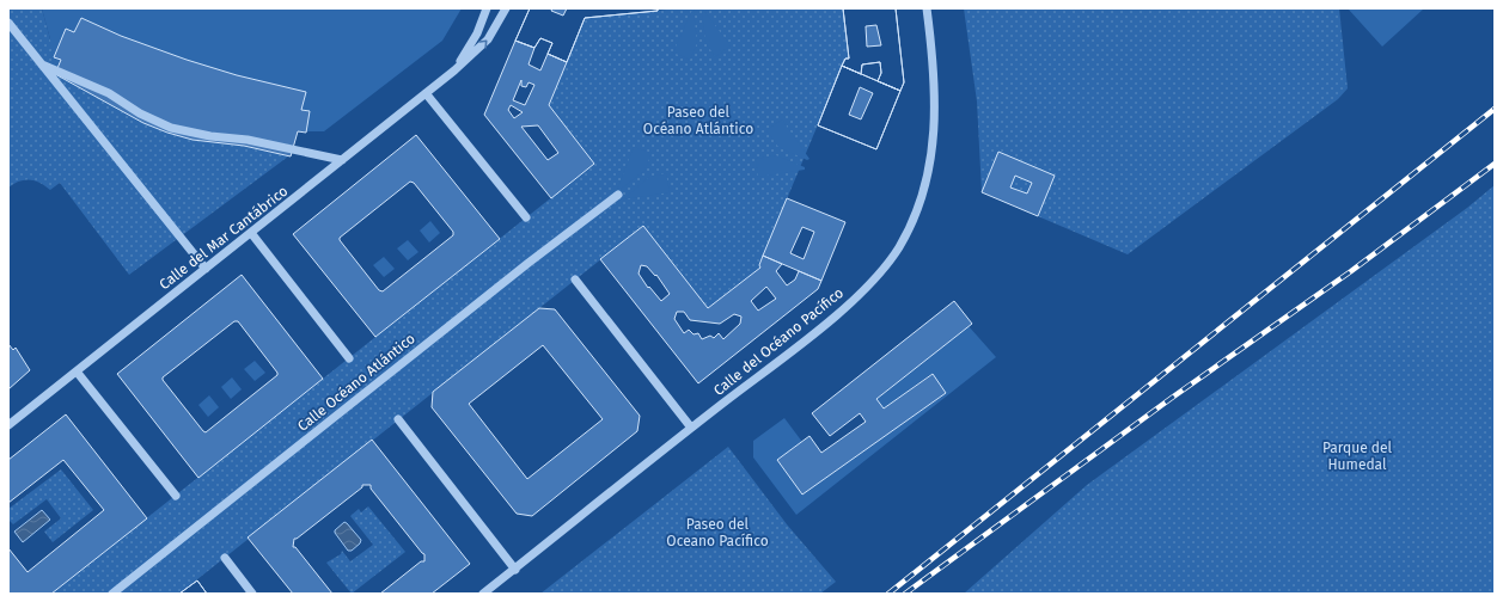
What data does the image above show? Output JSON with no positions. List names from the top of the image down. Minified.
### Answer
{"streets":{"street":["Calle del Mar Cantábrico","Calle del Océano Pacífico","Calle Océano Atlántico"]},"parks":["Paseo del Océano Atlántico","Parque del Humedal","Paseo del Oceano Pacífico"]}
